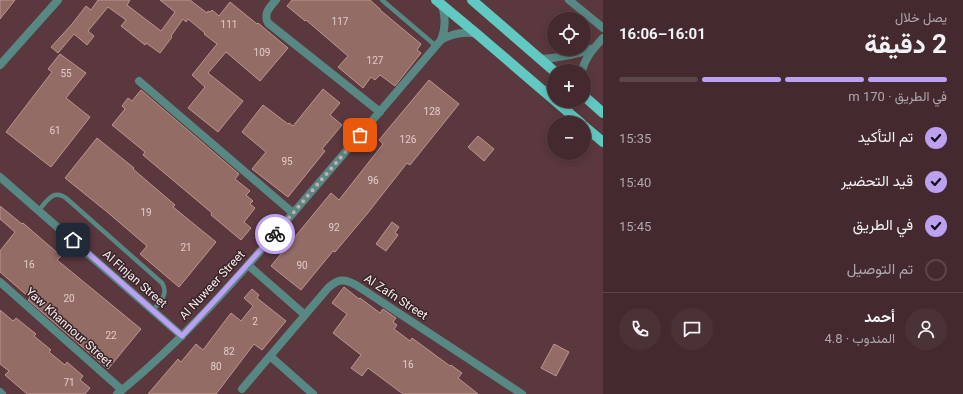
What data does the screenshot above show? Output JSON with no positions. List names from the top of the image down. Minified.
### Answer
{"streets":{"street":["Al Finjan Street","Al Nuweer Street","Al Zafn Street","Yaw Khannour Street"]},"crossings":[["Al Finjan Street","Al Nuweer Street"],["Al Nuweer Street","Yaw Khannour Street"]],"house_numbers":["117","111","109","127","55","128","61","126","95","96","19","92","21","16","90","20","2","22","82","16","80","71"],"page":{"heading":["2 دقيقة","يصل خلال","16:01–16:06"],"panel":["أحمد","المندوب · 4.8"],"map_buttons":["+","−"],"bar":"في الطريق · 170 m","list":[["تم التأكيد","15:35"],["قيد التحضير","15:40"],["في الطريق","15:45"],"تم التوصيل"]}}
